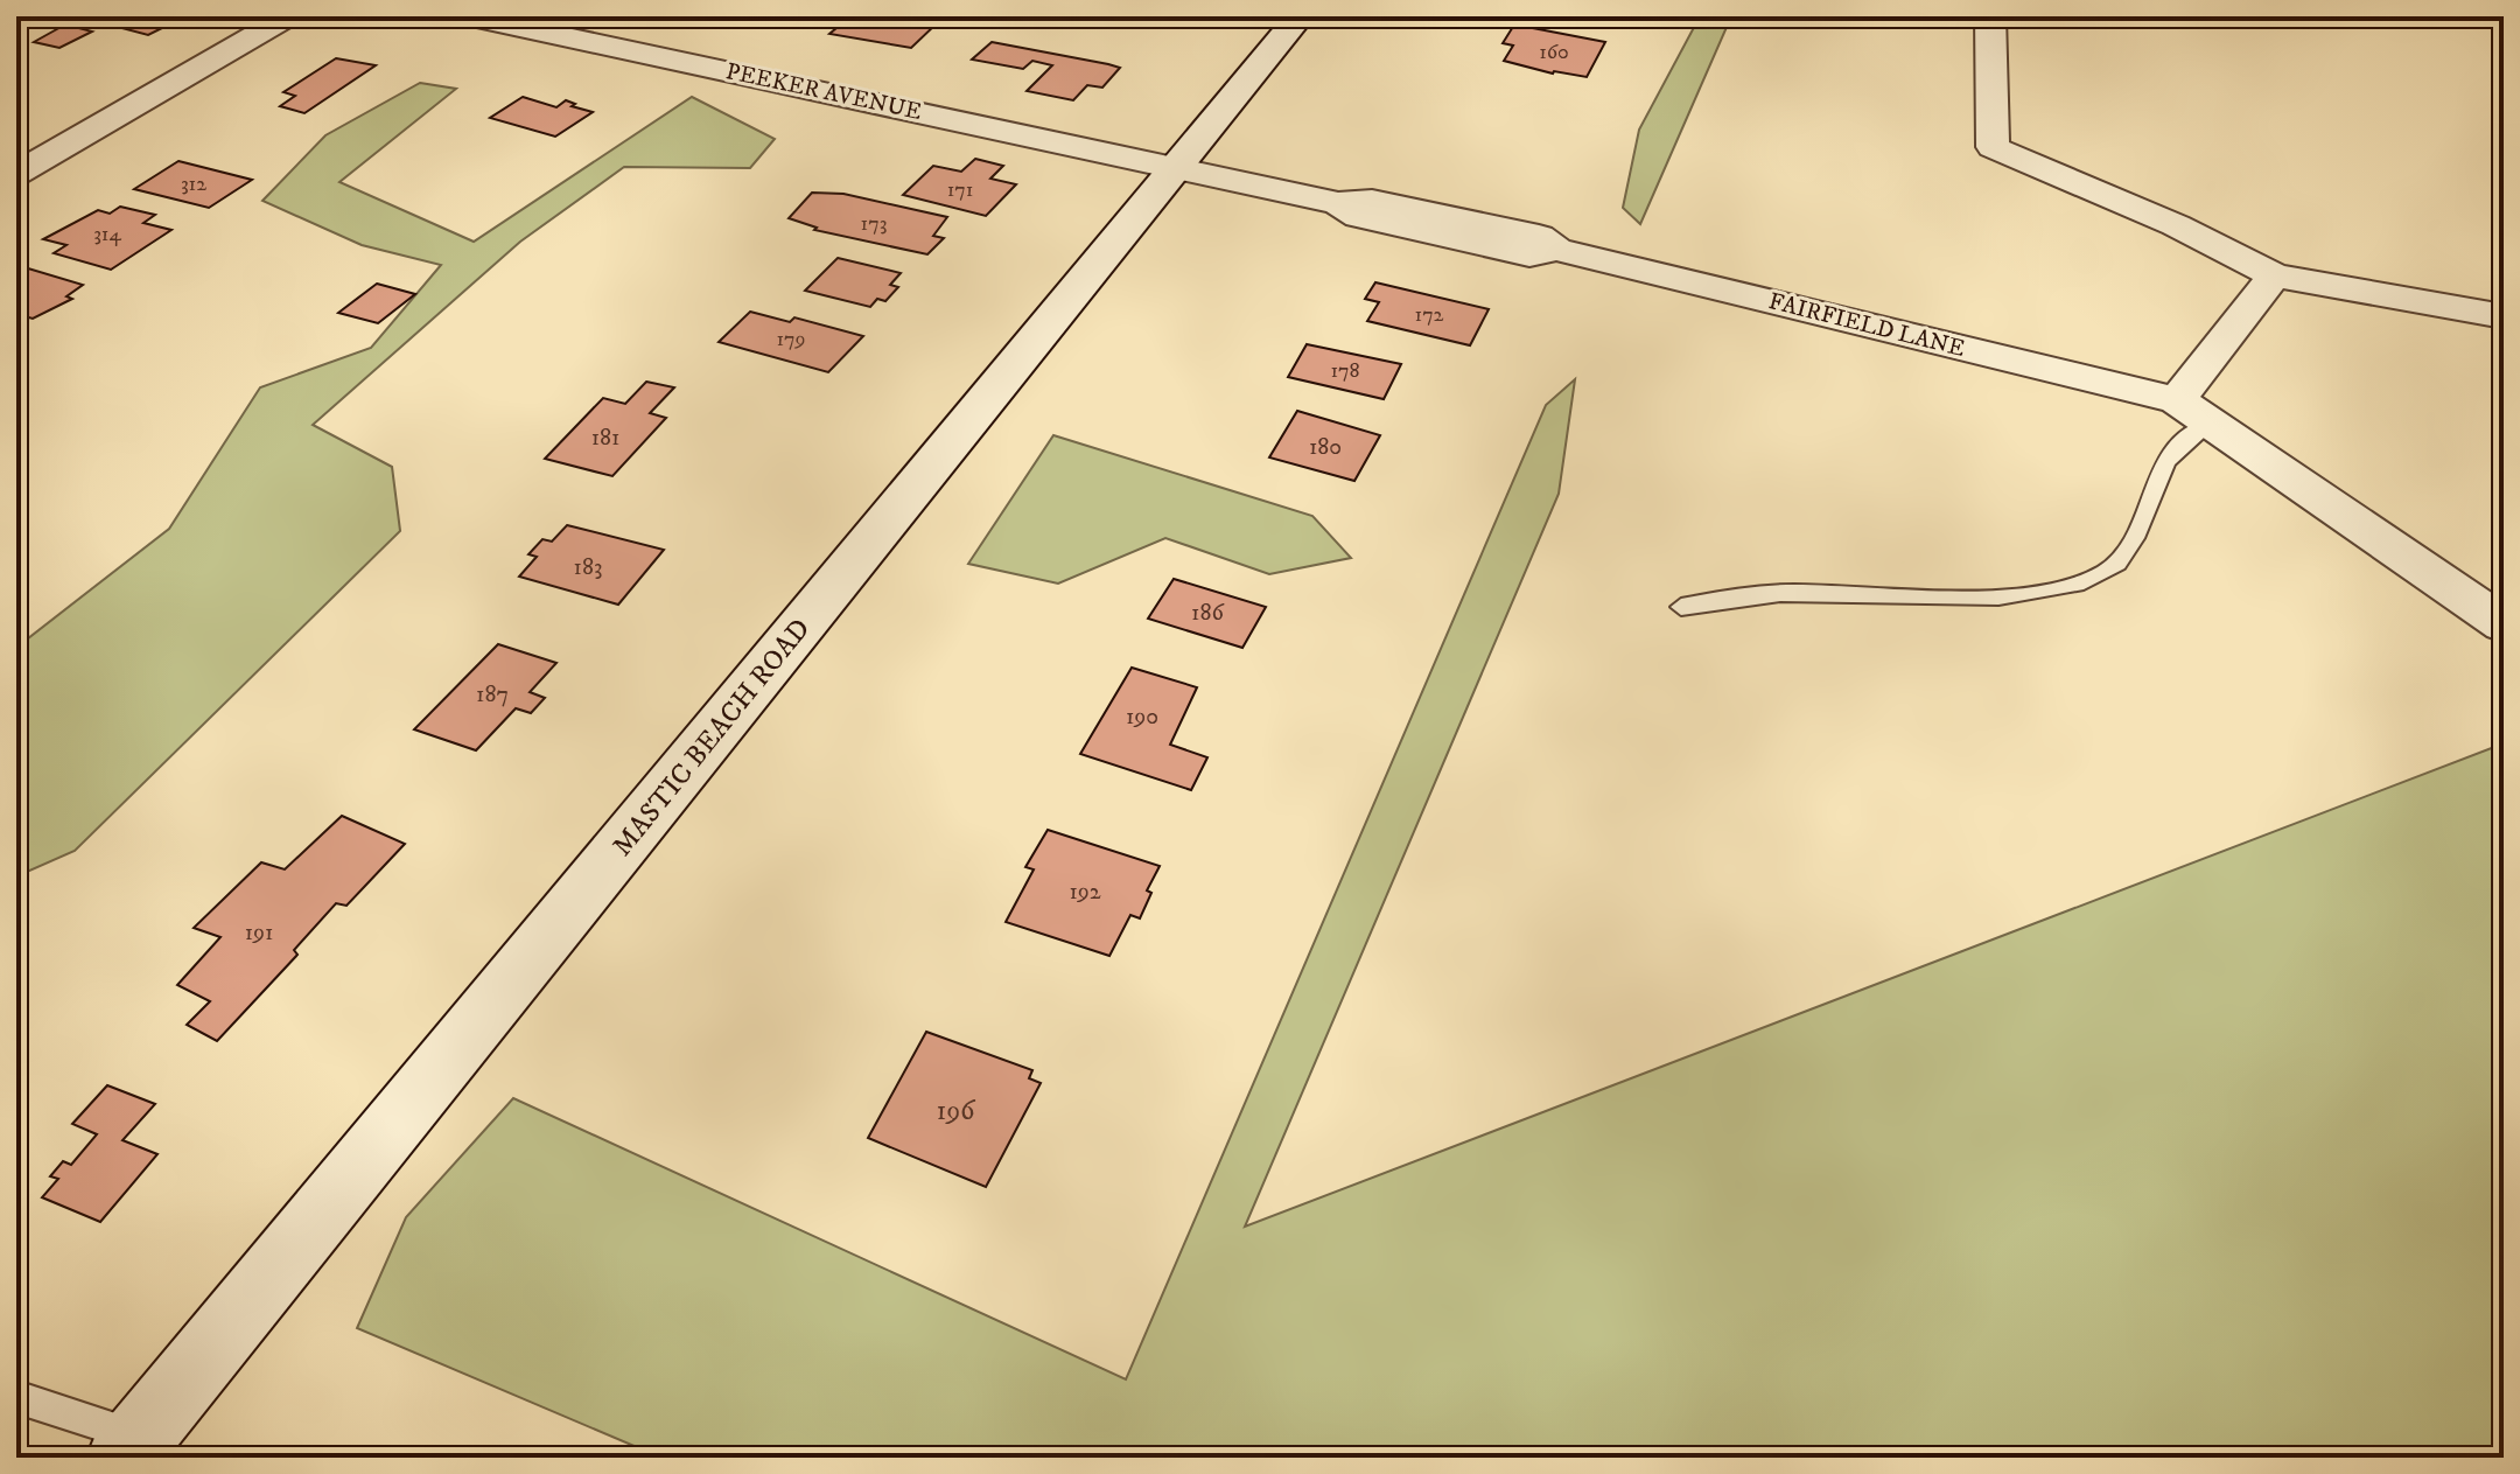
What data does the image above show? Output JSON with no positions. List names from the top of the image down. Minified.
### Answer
{"streets":{"street":["PEEKER AVENUE","FAIRFIELD LANE","MASTIC BEACH ROAD"]},"crossings":[["PEEKER AVENUE","FAIRFIELD LANE"],["PEEKER AVENUE","MASTIC BEACH ROAD"],["FAIRFIELD LANE","MASTIC BEACH ROAD"]],"house_numbers":["160","312","171","173","314","172","179","178","181","180","183","186","187","190","192","191","196"]}
